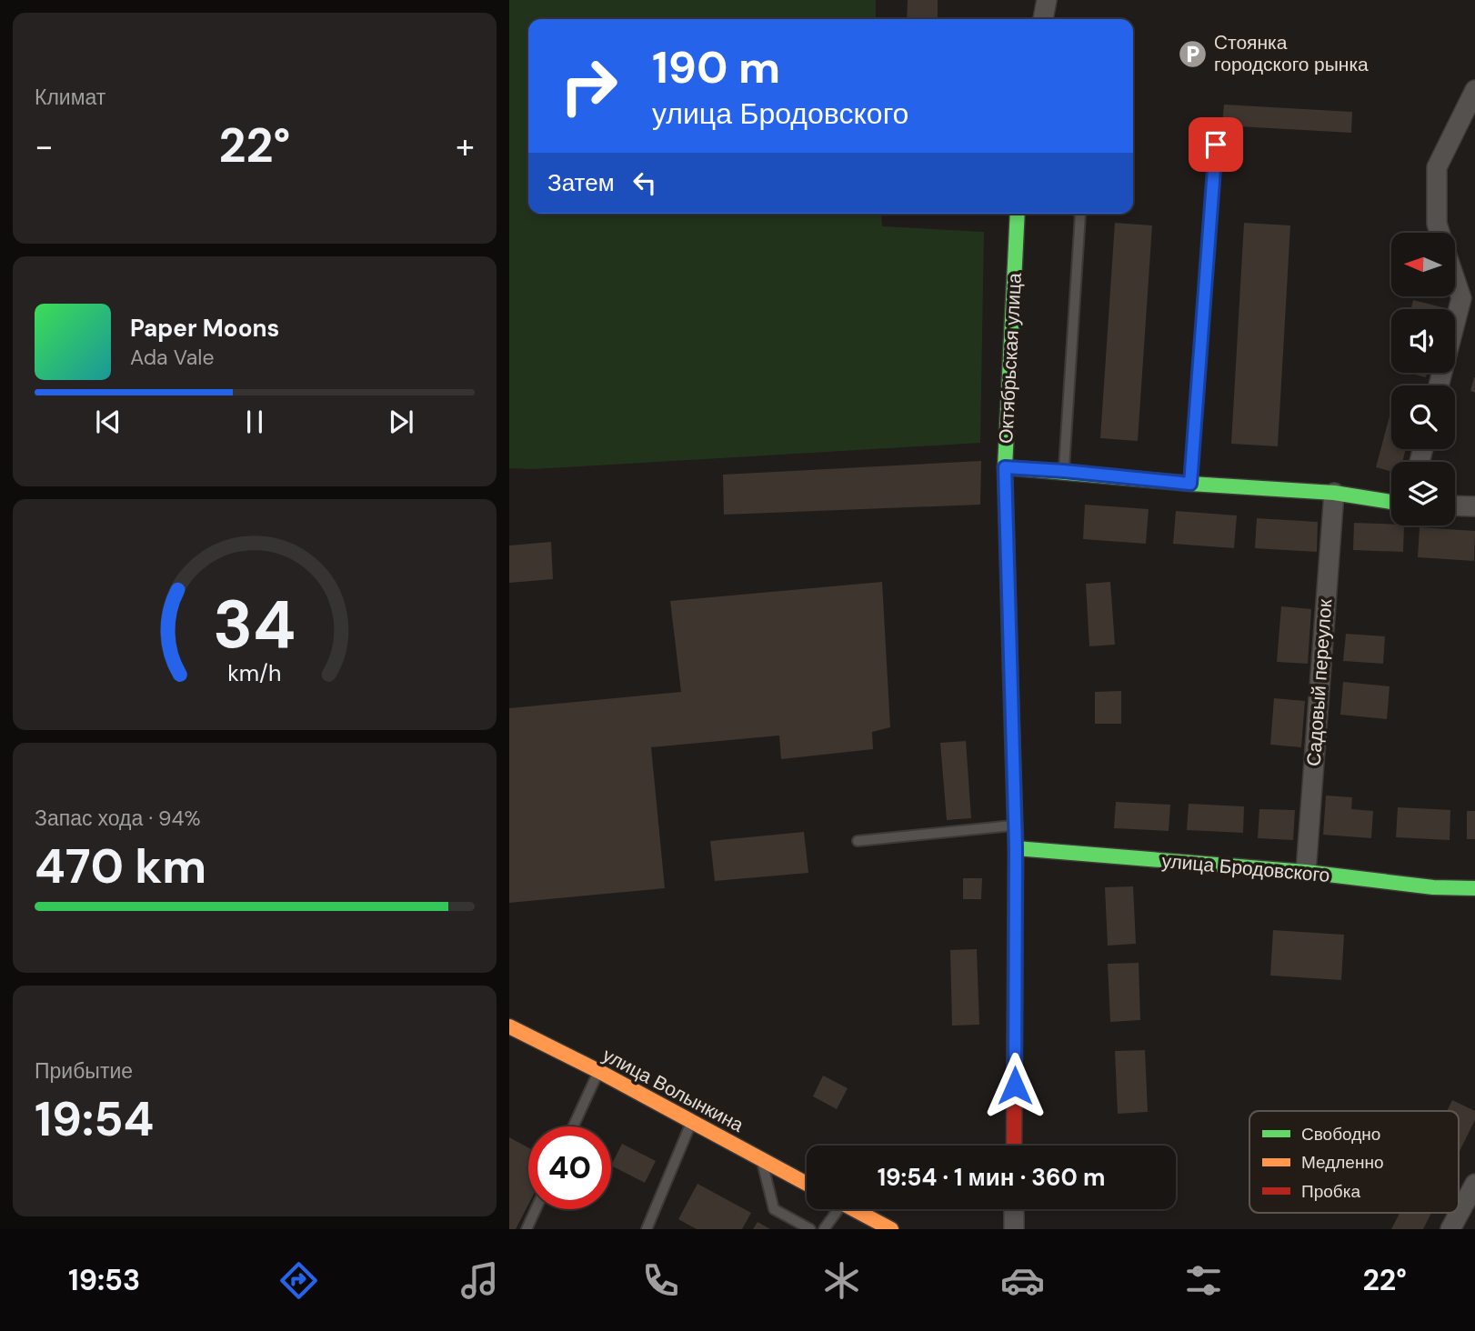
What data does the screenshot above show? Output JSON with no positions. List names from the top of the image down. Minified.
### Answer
{"streets":{"street":["Октябрьская улица","Садовый переулок","улица Бродовского","улица Волынкина"]},"crossings":[["Октябрьская улица","улица Бродовского"],["Садовый переулок","улица Бродовского"]],"places":{"parking":["Cтоянка городского рынка"]},"legend":["Свободно","Медленно","Пробка"],"north":"left","page":{"tile":["Климат",["Запас хода · 94%","470 km"],["Прибытие","19:54"]],"turn":["190 m","улица Бродовского"],"heat":["−","22°","+"],"then":"Затем","song":["Paper Moons","Ada Vale"],"limit":"40","trip":"19:54 · 1 мин · 360 m","tabs":["19:53","22°"],"gauge":["34","km/h"]}}
